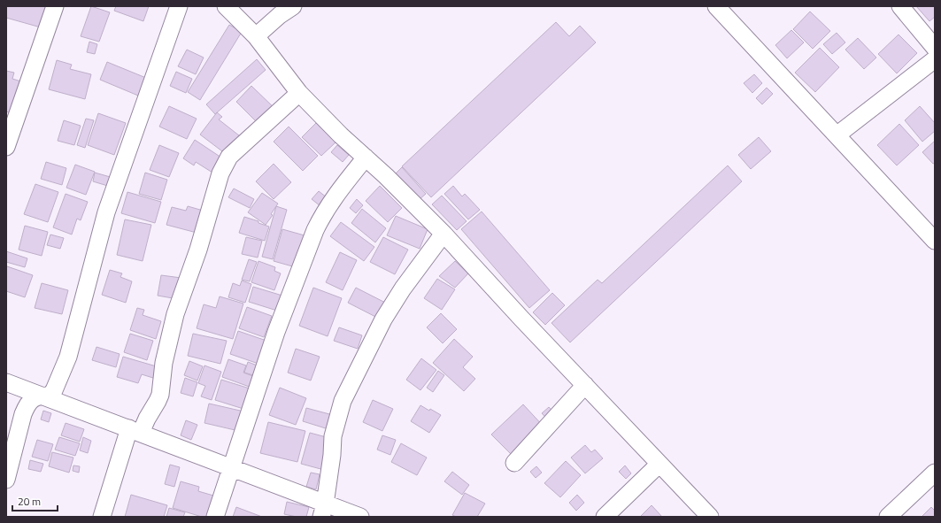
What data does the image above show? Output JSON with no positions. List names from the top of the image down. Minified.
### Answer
{"scale_bar":"20 m"}
